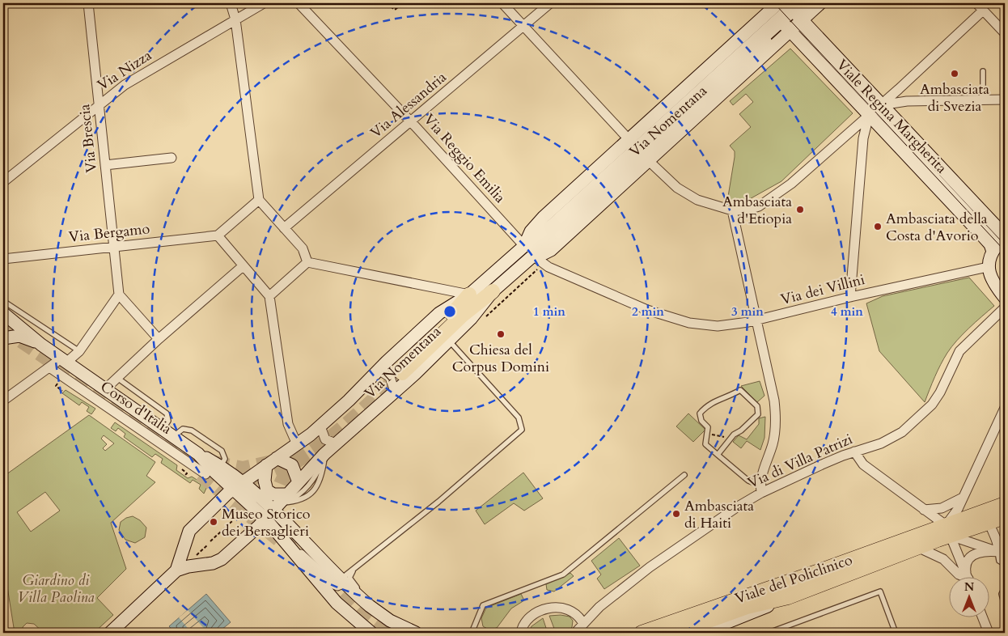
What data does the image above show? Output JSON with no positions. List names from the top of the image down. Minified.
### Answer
{"streets":{"main road":["Viale Regina Margherita","Via Nomentana","Corso d'Italia","Viale del Policlinico"],"street":["Via Nizza","Via Alessandria","Via Brescia","Via Reggio Emilia","Via Bergamo","Via dei Villini","Via di Villa Patrizi"]},"crossings":[["Via Nizza","Via Brescia"],["Via Alessandria","Via Reggio Emilia"],["Viale Regina Margherita","Via Nomentana"],["Via Nomentana","Via Reggio Emilia"],["Via Nomentana","Via dei Villini"],["Via Nomentana","Corso d'Italia"],["Via Brescia","Via Bergamo"]],"parks":["Giardino di Villa Paolina"],"places":["Ambasciata di Svezia","Ambasciata d'Etiopia","Ambasciata della Costa d'Avorio","Chiesa del Corpus Domini","Ambasciata di Haiti","Museo Storico dei Bersaglieri"],"north":"top","rings":["1 min","2 min","3 min","4 min"]}
